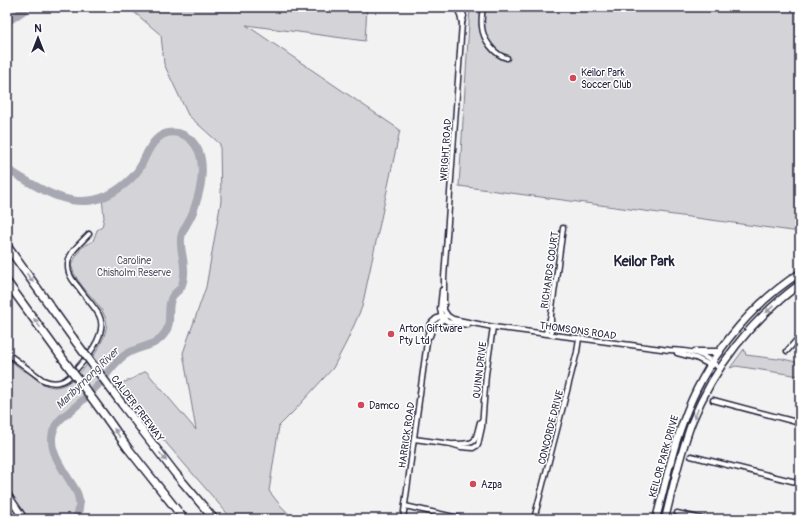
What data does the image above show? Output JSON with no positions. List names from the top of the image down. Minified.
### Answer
{"streets":{"highway":["CALDER FREEWAY"],"main road":["KEILOR PARK DRIVE"],"street":["WRIGHT ROAD","RICHARDS COURT","THOMSONS ROAD","QUINN DRIVE","CONCORDE DRIVE","HARRICK ROAD"]},"crossings":[["WRIGHT ROAD","THOMSONS ROAD"],["WRIGHT ROAD","HARRICK ROAD"],["RICHARDS COURT","THOMSONS ROAD"],["THOMSONS ROAD","QUINN DRIVE"],["THOMSONS ROAD","CONCORDE DRIVE"],["THOMSONS ROAD","HARRICK ROAD"],["THOMSONS ROAD","KEILOR PARK DRIVE"],["QUINN DRIVE","HARRICK ROAD"]],"districts":["Keilor Park"],"water":["Maribyrnong River"],"parks":["Caroline Chisholm Reserve"],"places":["Keilor Park Soccer Club","Arton Giftware Pty Ltd","Damco","Azpa"],"north":"top"}
